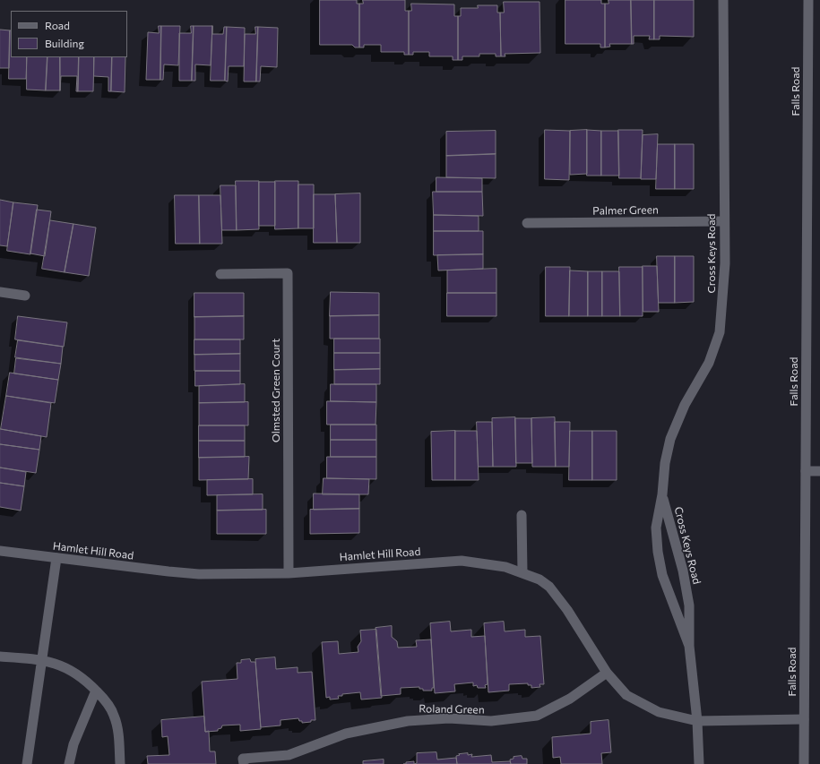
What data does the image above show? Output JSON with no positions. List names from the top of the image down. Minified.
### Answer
{"streets":{"street":["Falls Road","Palmer Green","Cross Keys Road","Olmsted Green Court","Hamlet Hill Road","Roland Green"]},"crossings":[["Falls Road","Hamlet Hill Road"],["Palmer Green","Cross Keys Road"],["Cross Keys Road","Hamlet Hill Road"],["Olmsted Green Court","Hamlet Hill Road"],["Hamlet Hill Road","Roland Green"]],"legend":["Road","Building"]}
